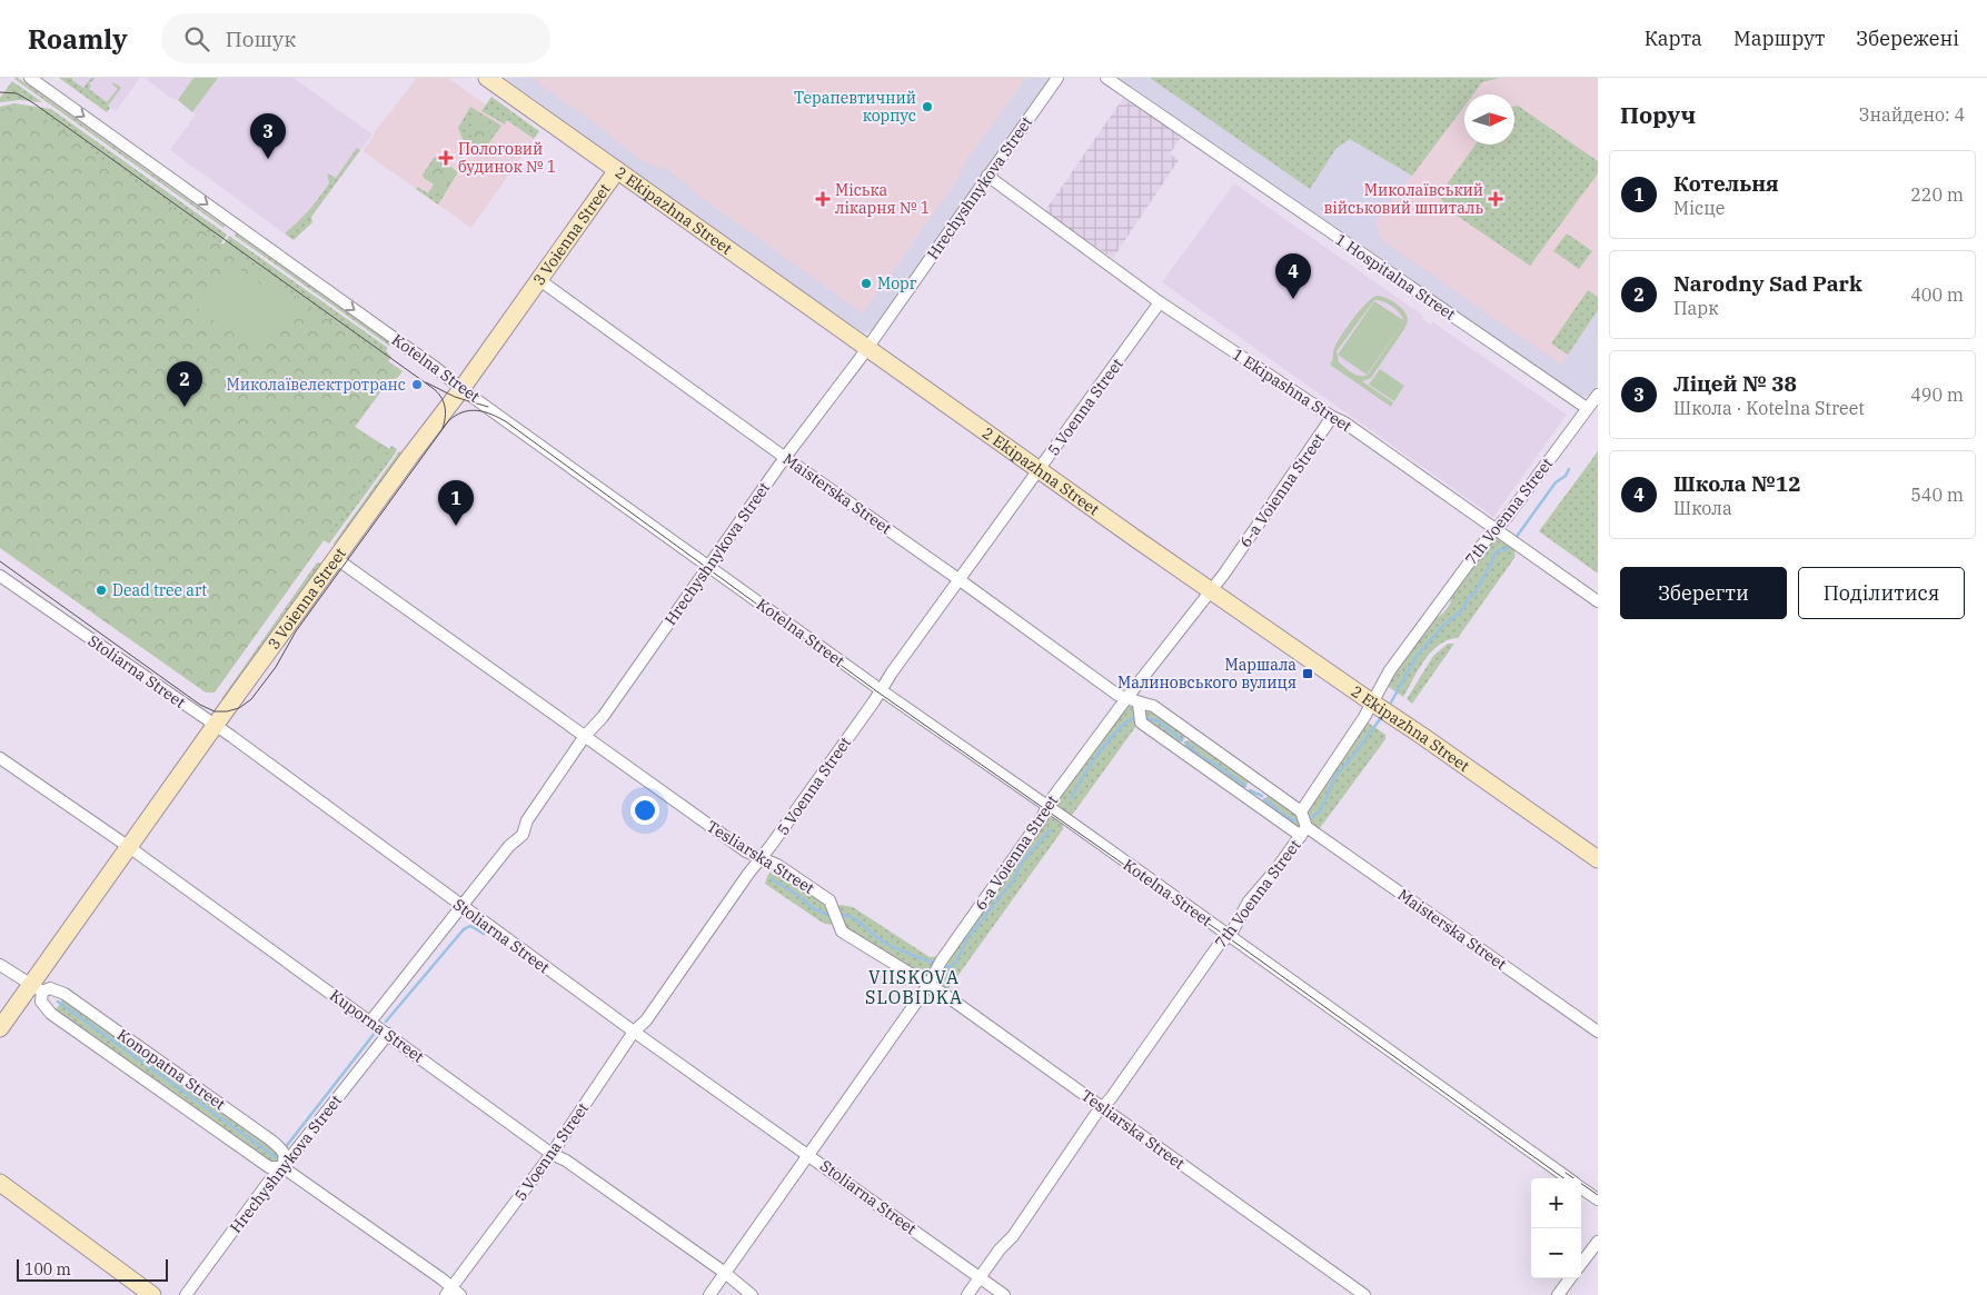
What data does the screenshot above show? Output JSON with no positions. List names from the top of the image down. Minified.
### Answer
{"streets":{"main road":["2 Ekipazhna Street","3 Voienna Street"],"street":["Hrechyshnykova Street","1 Hospitalna Street","Kotelna Street","1 Ekipashna Street","5 Voenna Street","6-a Voienna Street","Maisterska Street","7th Voenna Street","Stoliarna Street","Tesliarska Street","Kuporna Street","Konopatna Street"]},"crossings":[["Hrechyshnykova Street","2 Ekipazhna Street"],["Hrechyshnykova Street","Kotelna Street"],["Hrechyshnykova Street","1 Ekipashna Street"],["Hrechyshnykova Street","Maisterska Street"],["Hrechyshnykova Street","Stoliarna Street"],["Hrechyshnykova Street","Tesliarska Street"],["Hrechyshnykova Street","Kuporna Street"],["Hrechyshnykova Street","Konopatna Street"],["2 Ekipazhna Street","3 Voienna Street"],["2 Ekipazhna Street","5 Voenna Street"],["2 Ekipazhna Street","6-a Voienna Street"],["2 Ekipazhna Street","7th Voenna Street"],["3 Voienna Street","Kotelna Street"],["3 Voienna Street","Maisterska Street"],["3 Voienna Street","Stoliarna Street"],["3 Voienna Street","Tesliarska Street"],["3 Voienna Street","Kuporna Street"],["3 Voienna Street","Konopatna Street"],["1 Hospitalna Street","7th Voenna Street"],["Kotelna Street","5 Voenna Street"],["Kotelna Street","6-a Voienna Street"],["Kotelna Street","7th Voenna Street"],["1 Ekipashna Street","5 Voenna Street"],["1 Ekipashna Street","6-a Voienna Street"],["1 Ekipashna Street","7th Voenna Street"],["5 Voenna Street","Maisterska Street"],["5 Voenna Street","Stoliarna Street"],["5 Voenna Street","Tesliarska Street"],["5 Voenna Street","Kuporna Street"],["5 Voenna Street","Konopatna Street"],["6-a Voienna Street","Maisterska Street"],["6-a Voienna Street","Stoliarna Street"],["6-a Voienna Street","Tesliarska Street"],["6-a Voienna Street","Kuporna Street"],["Maisterska Street","7th Voenna Street"],["7th Voenna Street","Stoliarna Street"],["7th Voenna Street","Tesliarska Street"]],"districts":["VIISKOVA SLOBIDKA"],"places":{"other":["Терапевтичний корпус","Морг","Миколаївелектротранс","Dead tree art"],"health":["Пологовий будинок № 1","Міська лікарня № 1","Миколаївський військовий шпиталь"],"transit":["Маршала Малиновського вулиця"]},"scale_bar":"100 m","north":"right","page":{"header":"Roamly","search":"Пошук","nav":["Карта","Маршрут","Збережені"],"heading":["Поруч","Знайдено: 4"],"pins":["3","4","2","1"],"list":[{"mark":"1","name":"Котельня","note":"Місце","value":"220 m"},{"mark":"2","name":"Narodny Sad Park","note":"Парк","value":"400 m"},{"mark":"3","name":"Ліцей № 38","note":"Школа · Kotelna Street","value":"490 m"},{"mark":"4","name":"Школа №12","note":"Школа","value":"540 m"}],"buttons":["Зберегти","Поділитися"],"map_buttons":["+","−"],"scale":"100 m"}}
